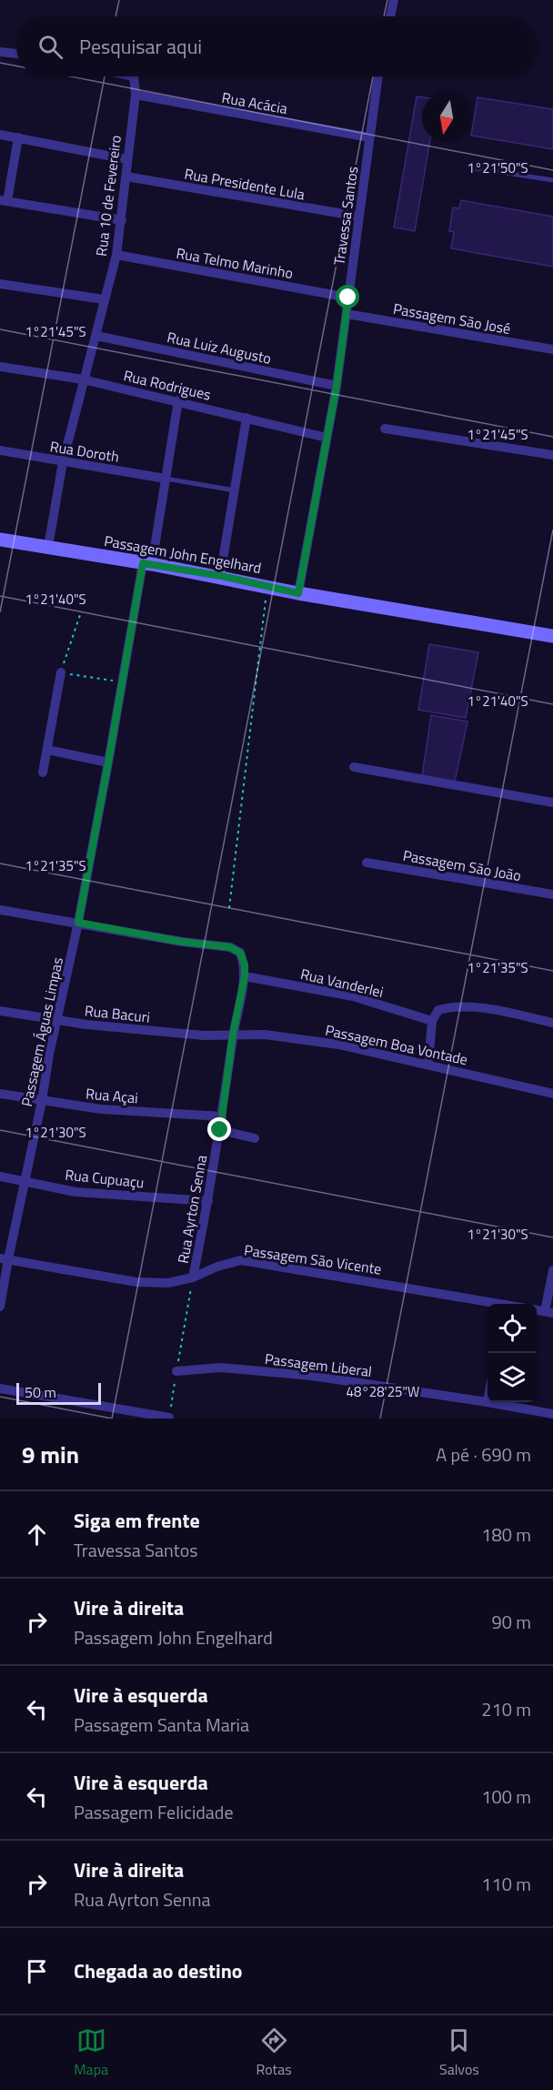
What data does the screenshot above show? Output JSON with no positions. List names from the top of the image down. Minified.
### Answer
{"streets":{"main road":["Passagem John Engelhard"],"street":["Rua Acácia","Rua Presidente Lula","Rua 10 de Fevereiro","Travessa Santos","Rua Telmo Marinho","Passagem São José","Rua Luiz Augusto","Rua Rodrigues","Rua Doroth","Passagem São João","Rua Vanderlei","Rua Bacuri","Passagem Águas Limpas","Passagem Boa Vontade","Rua Açai","Rua Cupuaçu","Rua Ayrton Senna","Passagem São Vicente","Passagem Liberal"]},"crossings":[["Rua Acácia","Rua 10 de Fevereiro"],["Rua Acácia","Travessa Santos"],["Rua Presidente Lula","Rua 10 de Fevereiro"],["Rua Presidente Lula","Travessa Santos"],["Rua 10 de Fevereiro","Rua Telmo Marinho"],["Rua 10 de Fevereiro","Rua Luiz Augusto"],["Rua 10 de Fevereiro","Rua Rodrigues"],["Rua 10 de Fevereiro","Rua Doroth"],["Rua 10 de Fevereiro","Passagem John Engelhard"],["Travessa Santos","Rua Telmo Marinho"],["Travessa Santos","Passagem São José"],["Travessa Santos","Rua Luiz Augusto"],["Travessa Santos","Rua Rodrigues"],["Travessa Santos","Passagem John Engelhard"],["Rua Rodrigues","Passagem Águas Limpas"],["Rua Doroth","Passagem Águas Limpas"],["Passagem John Engelhard","Passagem Águas Limpas"],["Rua Vanderlei","Rua Ayrton Senna"],["Rua Bacuri","Passagem Águas Limpas"],["Rua Bacuri","Passagem Boa Vontade"],["Rua Bacuri","Rua Ayrton Senna"],["Passagem Águas Limpas","Rua Açai"],["Passagem Águas Limpas","Rua Cupuaçu"],["Passagem Águas Limpas","Rua Ayrton Senna"],["Passagem Águas Limpas","Passagem São Vicente"],["Passagem Boa Vontade","Rua Ayrton Senna"],["Rua Açai","Rua Ayrton Senna"],["Rua Cupuaçu","Rua Ayrton Senna"],["Rua Ayrton Senna","Passagem São Vicente"]],"scale_bar":"50 m","north":"bottom","page":{"search":"Pesquisar aqui","scale":"50 m","heading":["9 min","A pé · 690 m"],"list":[["Siga em frente","Travessa Santos","180 m"],["Vire à direita","Passagem John Engelhard","90 m"],["Vire à esquerda","Passagem Santa Maria","210 m"],["Vire à esquerda","Passagem Felicidade","100 m"],["Vire à direita","Rua Ayrton Senna","110 m"],"Chegada ao destino"],"nav":["Mapa","Rotas","Salvos"]},"coordinates":["1°21'50\"S","1°21'45\"S","1°21'40\"S","1°21'35\"S","1°21'30\"S","48°28'25\"W"]}
